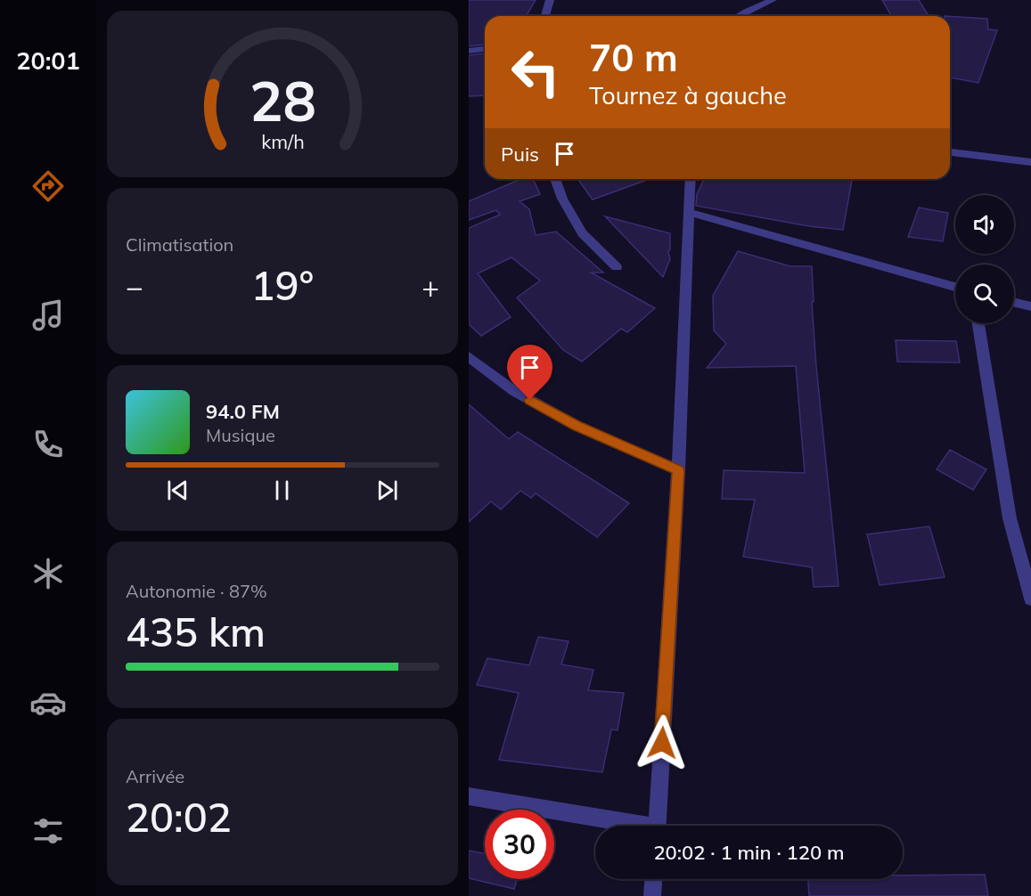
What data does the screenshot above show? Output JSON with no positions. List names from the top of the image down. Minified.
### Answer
{"page":{"tabs":"20:01","turn":["70 m","Tournez à gauche"],"then":"Puis","tile":["Climatisation",["Autonomie · 87%","435 km"],["Arrivée","20:02"]],"heat":["−","19°","+"],"song":["94.0 FM","Musique"],"limit":"30","trip":"20:02 · 1 min · 120 m","gauge":["28","km/h"]}}
